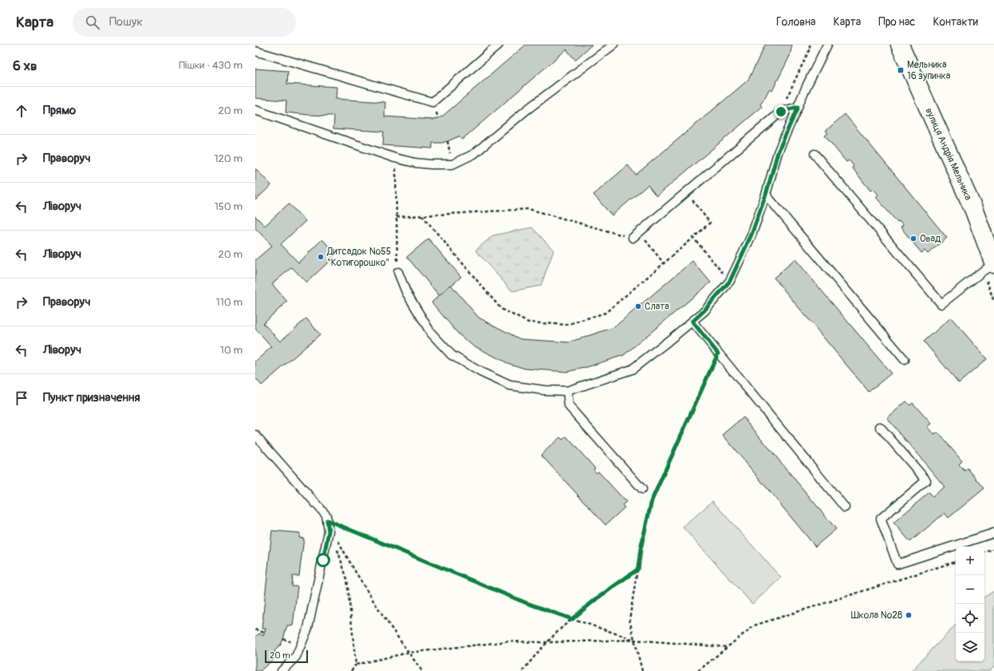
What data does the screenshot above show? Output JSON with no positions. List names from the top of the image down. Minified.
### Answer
{"streets":{"street":["вулиця Андрія Мельника"]},"places":{"transit":["Мельника 16 зупинка"],"other":["Овад","Дитсадок №55 \"Котигорошко\"","Слата","Школа №28"]},"scale_bar":"20 m","page":{"header":"Карта","search":"Пошук","nav":["Головна","Карта","Про нас","Контакти"],"heading":["6 хв","Пішки · 430 m"],"list":[["Прямо","20 m"],["Праворуч","120 m"],["Ліворуч","150 m"],["Ліворуч","20 m"],["Праворуч","110 m"],["Ліворуч","10 m"],"Пункт призначення"],"map_buttons":["+","−"],"scale":"20 m"}}
